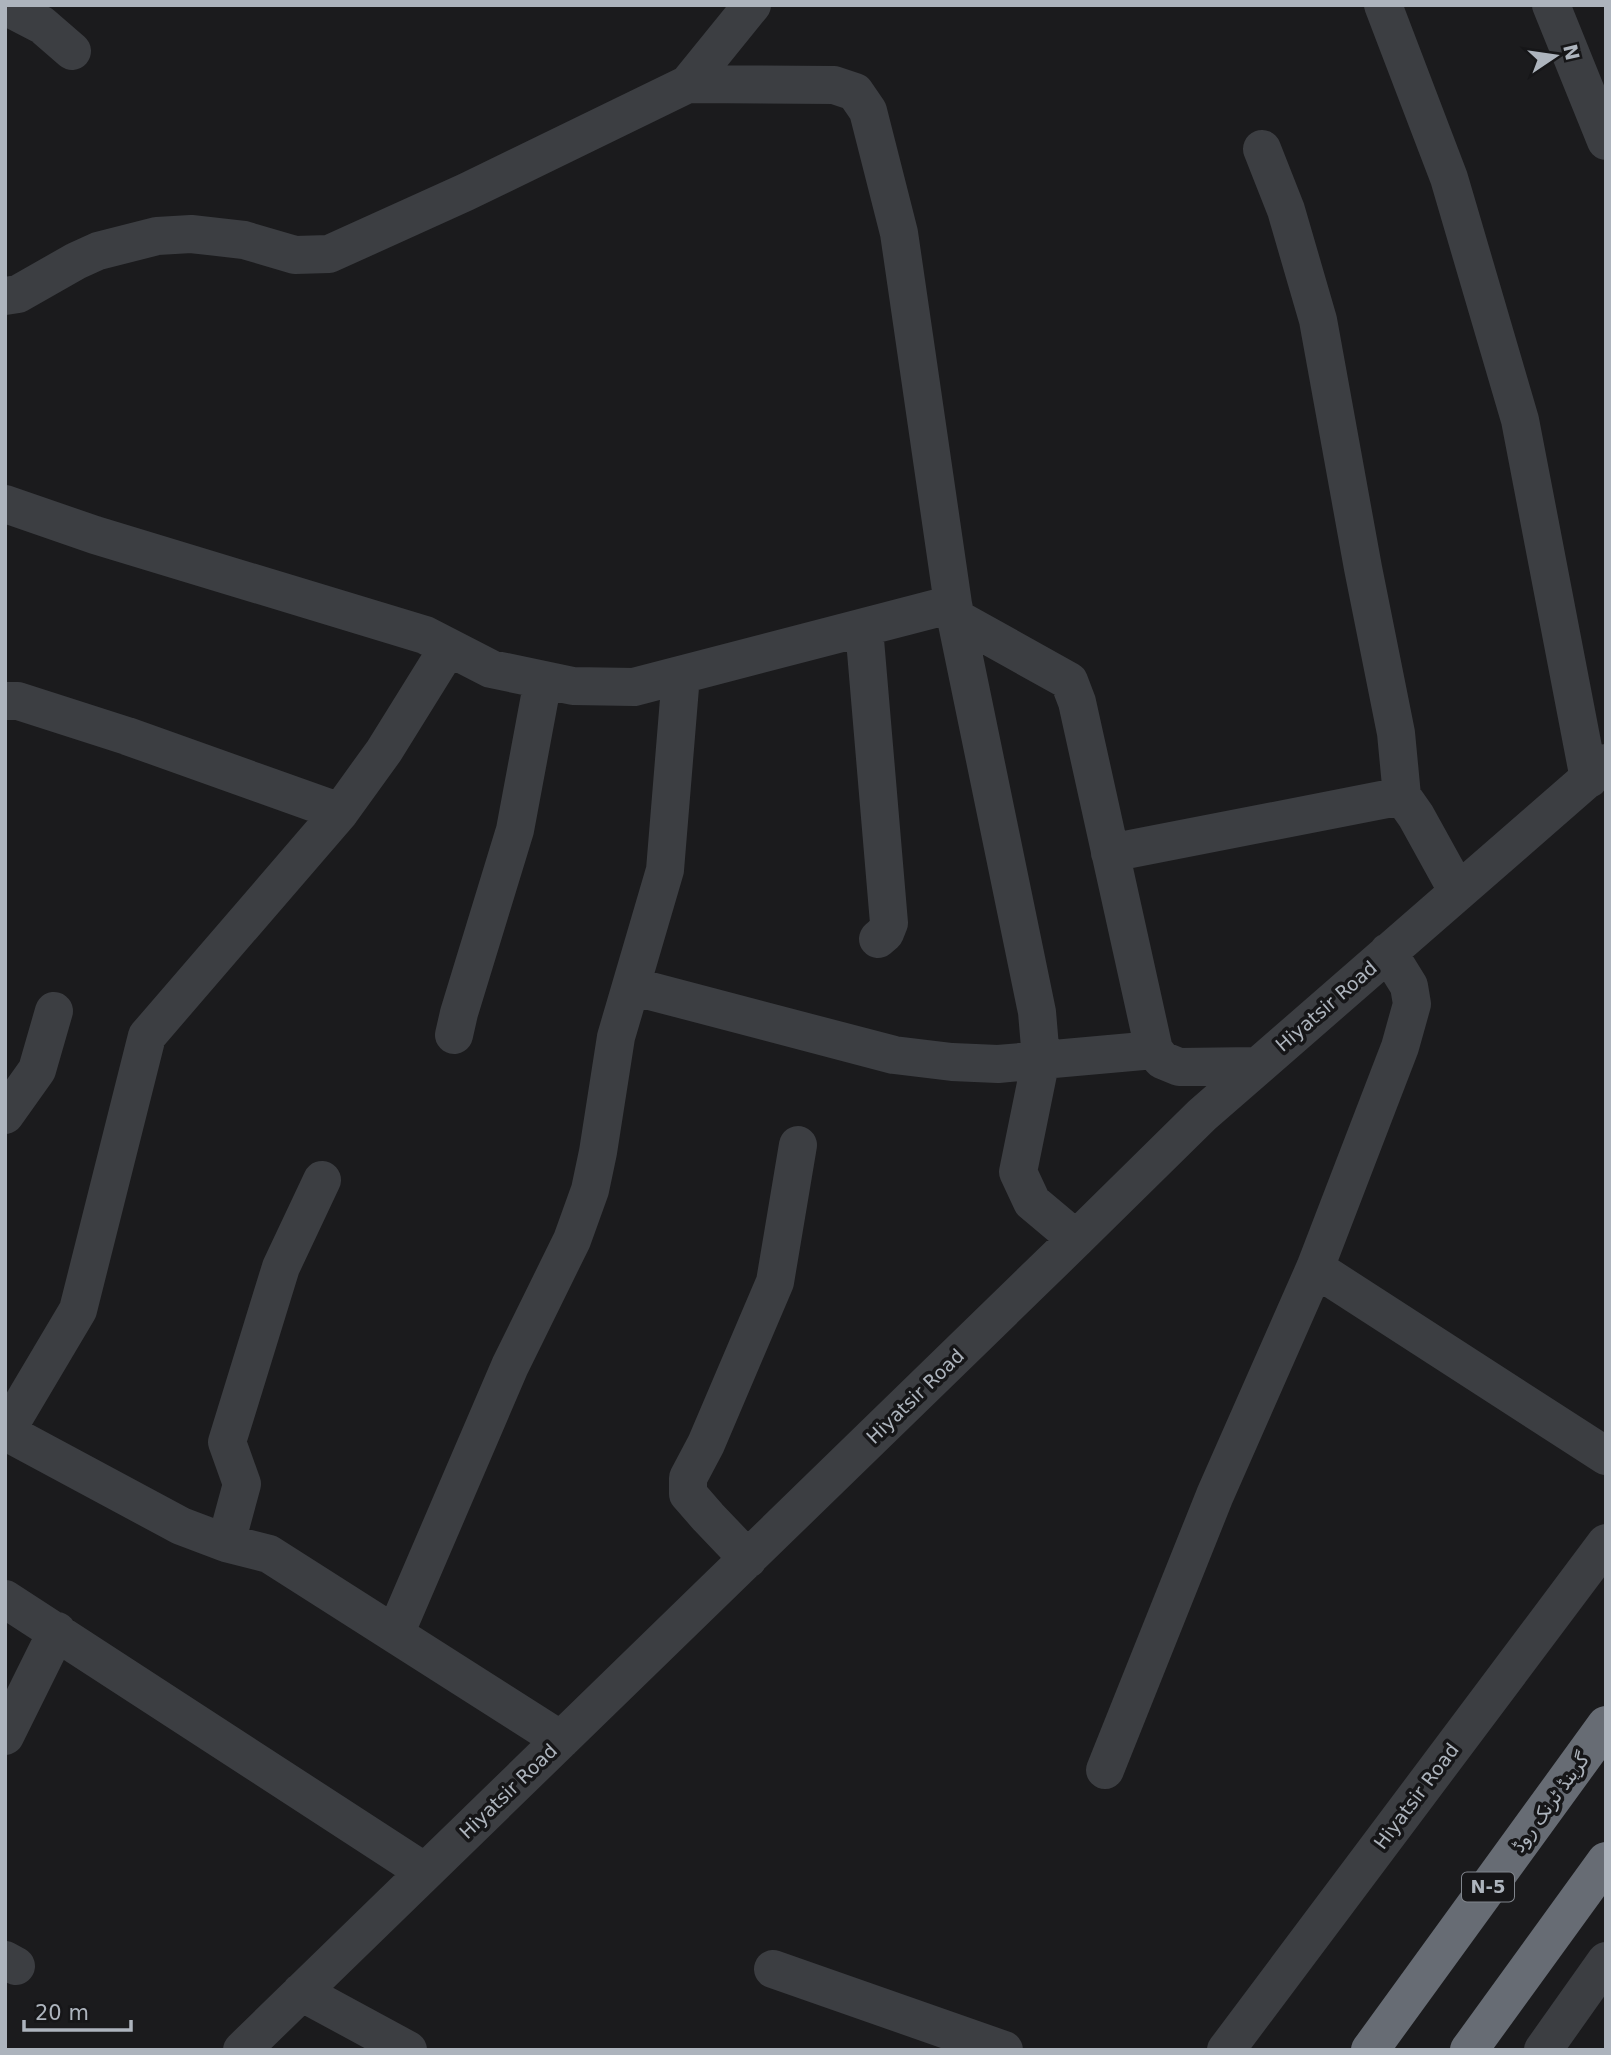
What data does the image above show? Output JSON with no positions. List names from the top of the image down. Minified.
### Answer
{"streets":{"highway":["گرینڈ ٹرنک روڈ","N-5"],"street":["Hiyatsir Road"]},"scale_bar":"20 m","north":"right"}
